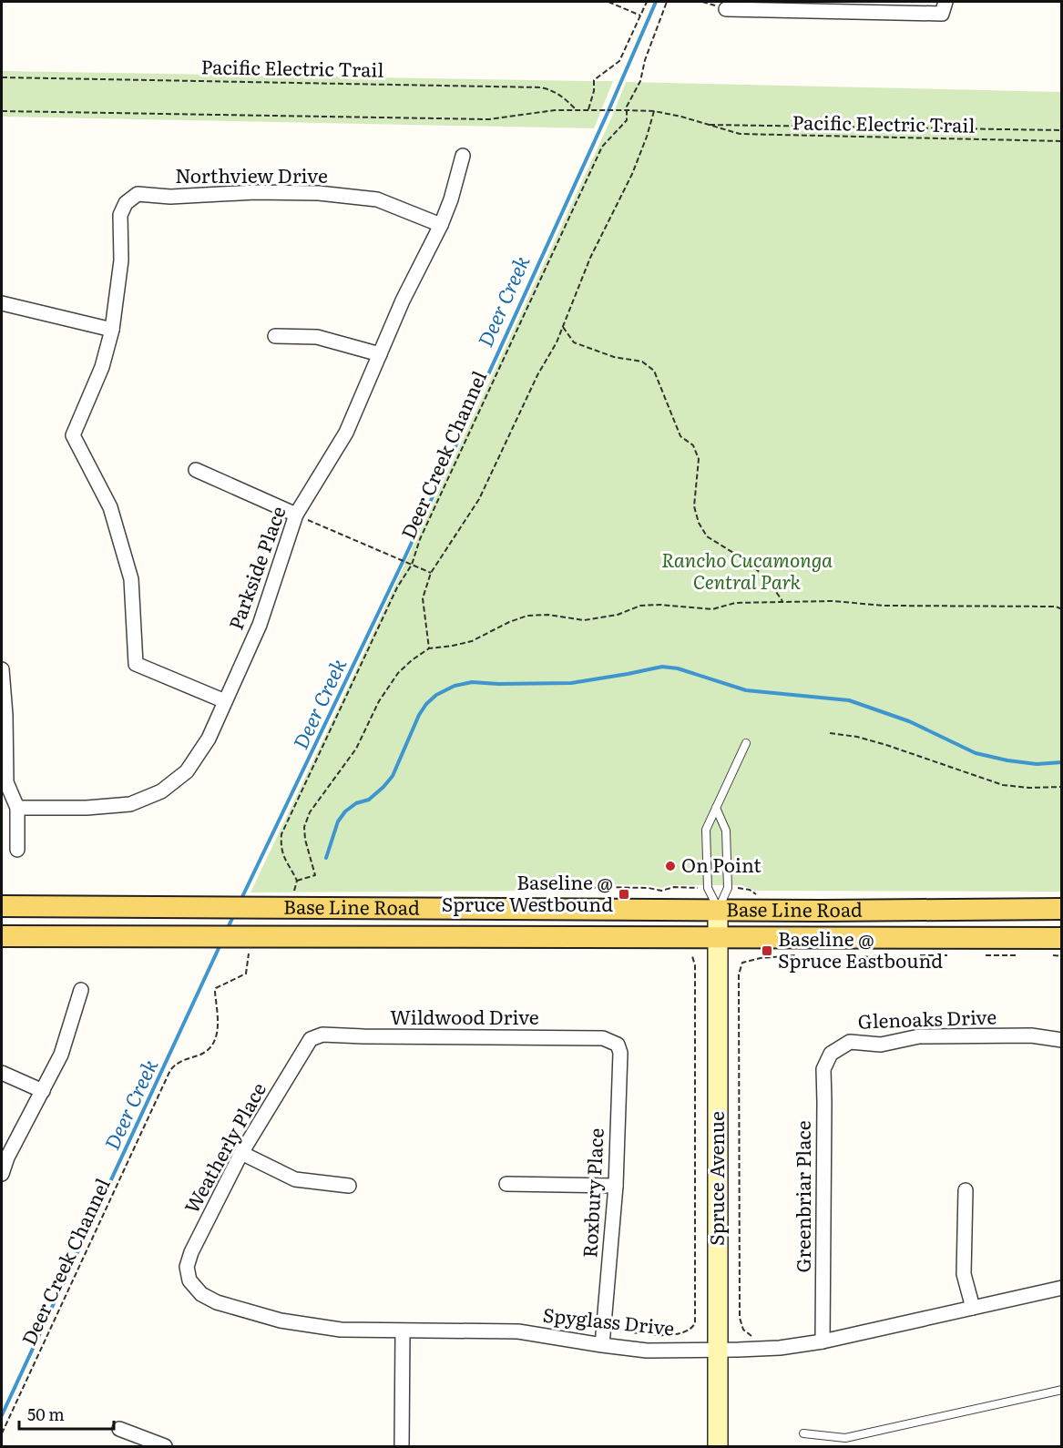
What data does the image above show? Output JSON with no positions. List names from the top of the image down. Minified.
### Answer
{"streets":{"main road":["Base Line Road"],"street":["Northview Drive","Parkside Place","Wildwood Drive","Glenoaks Drive","Weatherly Place","Spruce Avenue","Roxbury Place","Greenbriar Place","Spyglass Drive"],"path":["Pacific Electric Trail","Deer Creek Channel"]},"crossings":[["Pacific Electric Trail","Deer Creek Channel"],["Northview Drive","Parkside Place"],["Base Line Road","Spruce Avenue"],["Wildwood Drive","Weatherly Place"],["Wildwood Drive","Roxbury Place"],["Glenoaks Drive","Greenbriar Place"],["Weatherly Place","Spyglass Drive"],["Spruce Avenue","Spyglass Drive"],["Roxbury Place","Spyglass Drive"],["Greenbriar Place","Spyglass Drive"]],"water":["Deer Creek"],"parks":["Rancho Cucamonga Central Park"],"places":{"other":["On Point"],"transit":["Baseline @ Spruce Westbound","Baseline @ Spruce Eastbound"]},"scale_bar":"50 m"}
